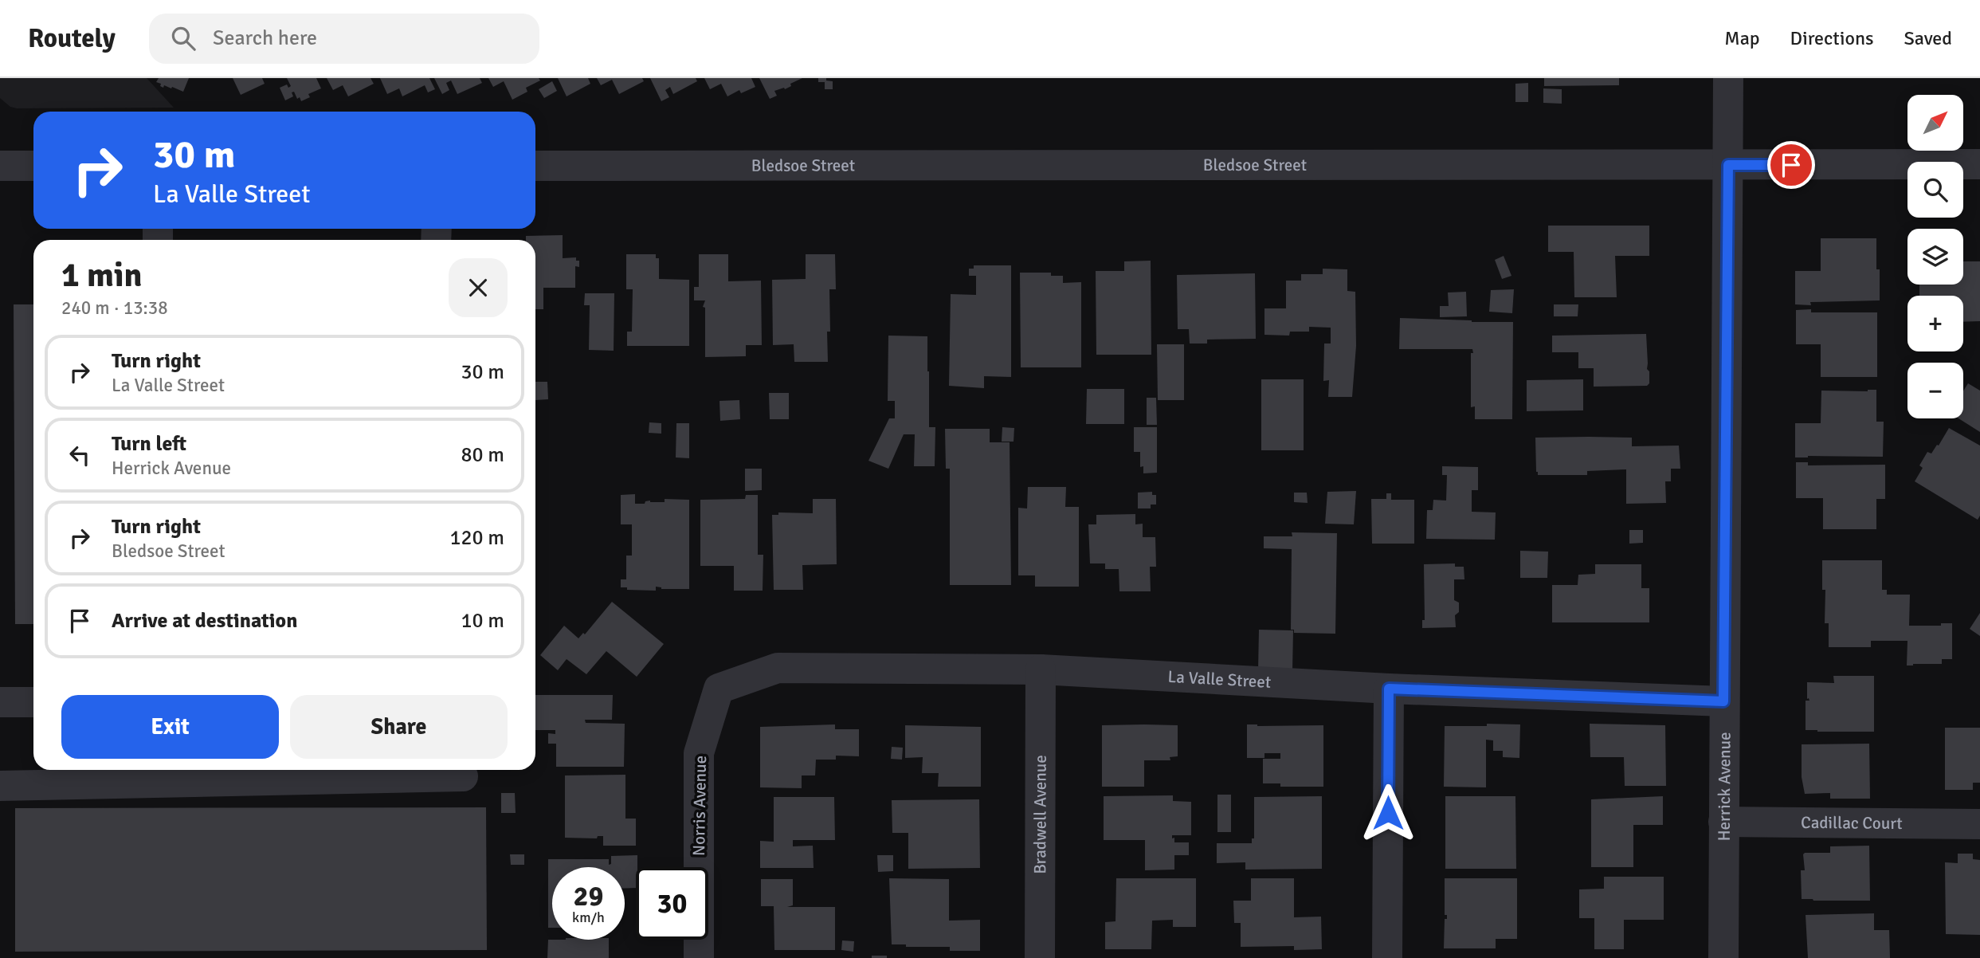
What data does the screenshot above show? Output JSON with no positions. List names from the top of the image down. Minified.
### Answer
{"streets":{"street":["Bledsoe Street","La Valle Street","Herrick Avenue","Norris Avenue","Bradwell Avenue","Cadillac Court"]},"crossings":[["Bledsoe Street","Herrick Avenue"],["La Valle Street","Herrick Avenue"],["La Valle Street","Norris Avenue"],["La Valle Street","Bradwell Avenue"],["Herrick Avenue","Cadillac Court"]],"north":"top right","page":{"header":"Routely","search":"Search here","nav":["Map","Directions","Saved"],"map_buttons":["+","−"],"turn":["30 m","La Valle Street"],"heading":["1 min","240 m · 13:38"],"list":[{"name":"Turn right","note":"La Valle Street","value":"30 m"},{"name":"Turn left","note":"Herrick Avenue","value":"80 m"},{"name":"Turn right","note":"Bledsoe Street","value":"120 m"},{"name":"Arrive at destination","value":"10 m"}],"buttons":["Exit","Share"],"speed":"29 km/h","limit":"30"}}
